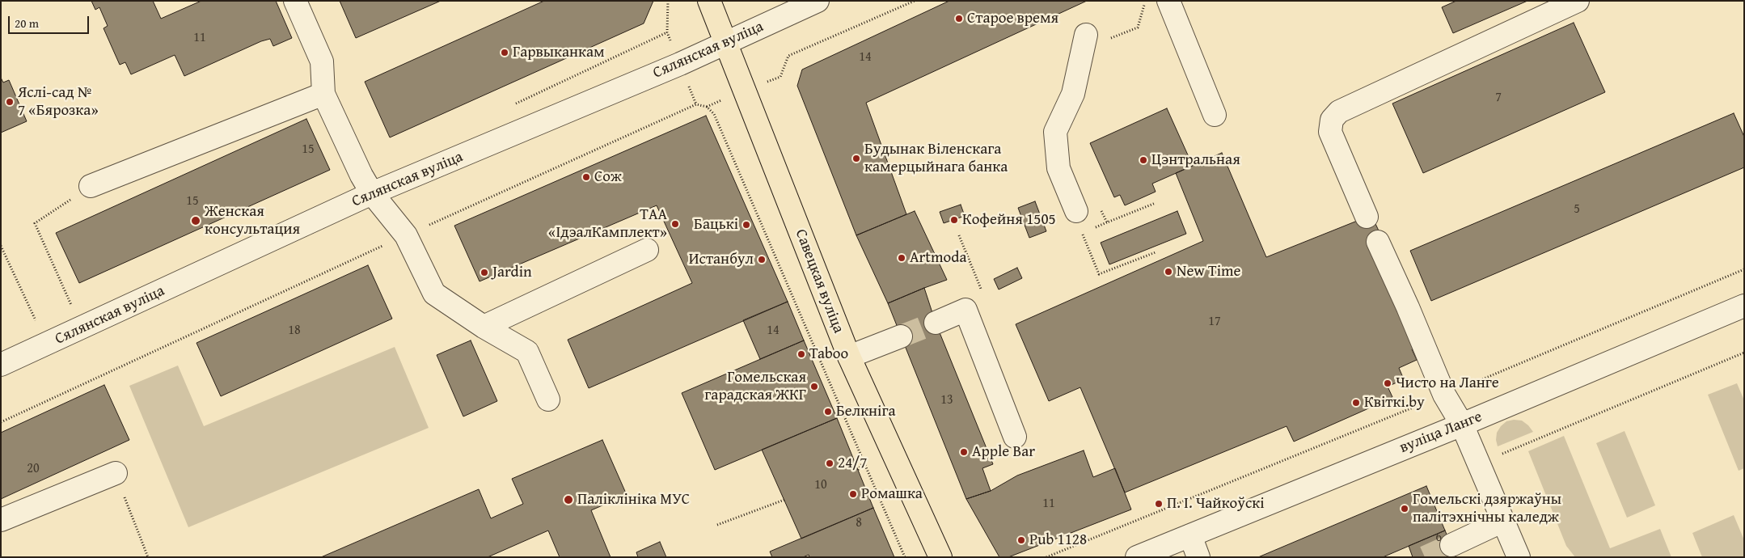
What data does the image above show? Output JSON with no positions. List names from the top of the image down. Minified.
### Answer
{"streets":{"main road":["Савецкая вуліца"],"street":["Сялянская вуліца","вуліца Ланге"]},"crossings":[["Сялянская вуліца","Савецкая вуліца"]],"places":["Старое время","Гарвыканкам","Яслі-сад № 7 «Бярозка»","Будынак Віленскага камерцыйнага банка","Цэнтральная","Сож","Кофейня 1505","Женская консультация","ТАА «ІдэалКамплект»","Бацькі","Artmoda","Истанбул","New Time","Jardin","Taboo","Чисто на Ланге","Гомельская гарадская ЖКГ","Квiткi.by","Белкніга","Apple Bar","24/7","Ромашка","Паліклініка МУС","П. І. Чайкоўскі","Гомельскі дзяржаўны палітэхнічны каледж","Pub 1128"],"house_numbers":["11","14","7","15","15","5","17","18","14","13","20","10","11","8","6"],"scale_bar":"20 m"}
